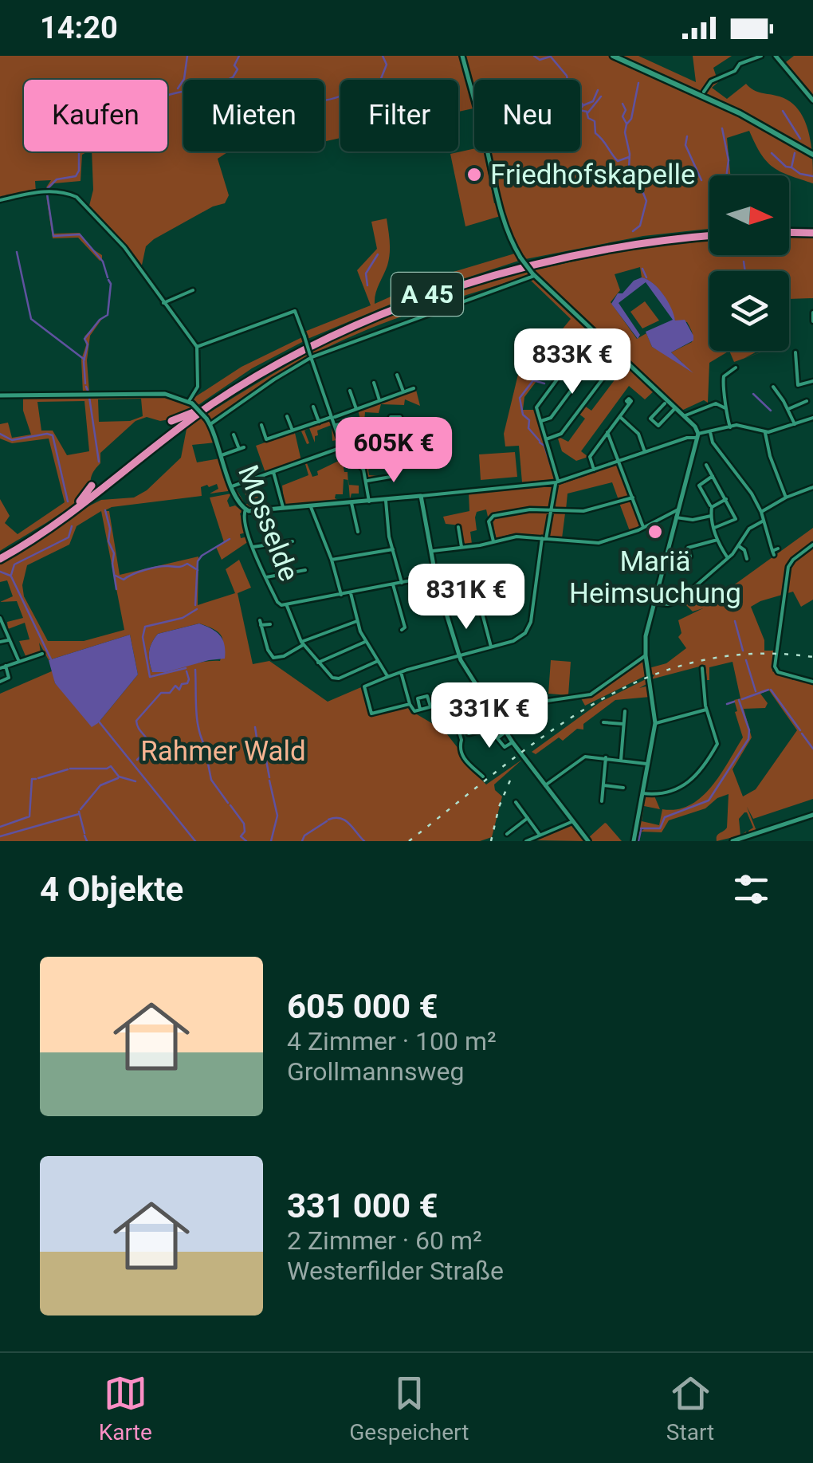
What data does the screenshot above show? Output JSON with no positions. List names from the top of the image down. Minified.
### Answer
{"streets":{"highway":["A 45"],"street":["Mosselde"]},"crossings":[["A 45","Mosselde"]],"parks":["Rahmer Wald"],"places":["Friedhofskapelle","Mariä Heimsuchung"],"north":"right","page":{"status":"14:20","chip":["Kaufen","Mieten","Filter","Neu"],"price":["833K €","605K €","831K €","331K €"],"heading":"4 Objekte","list":[{"name":"605 000 €","note":"4 Zimmer · 100 m² · Grollmannsweg"},{"name":"331 000 €","note":"2 Zimmer · 60 m² · Westerfilder Straße"}],"tabs":["Karte","Gespeichert","Start"]}}
